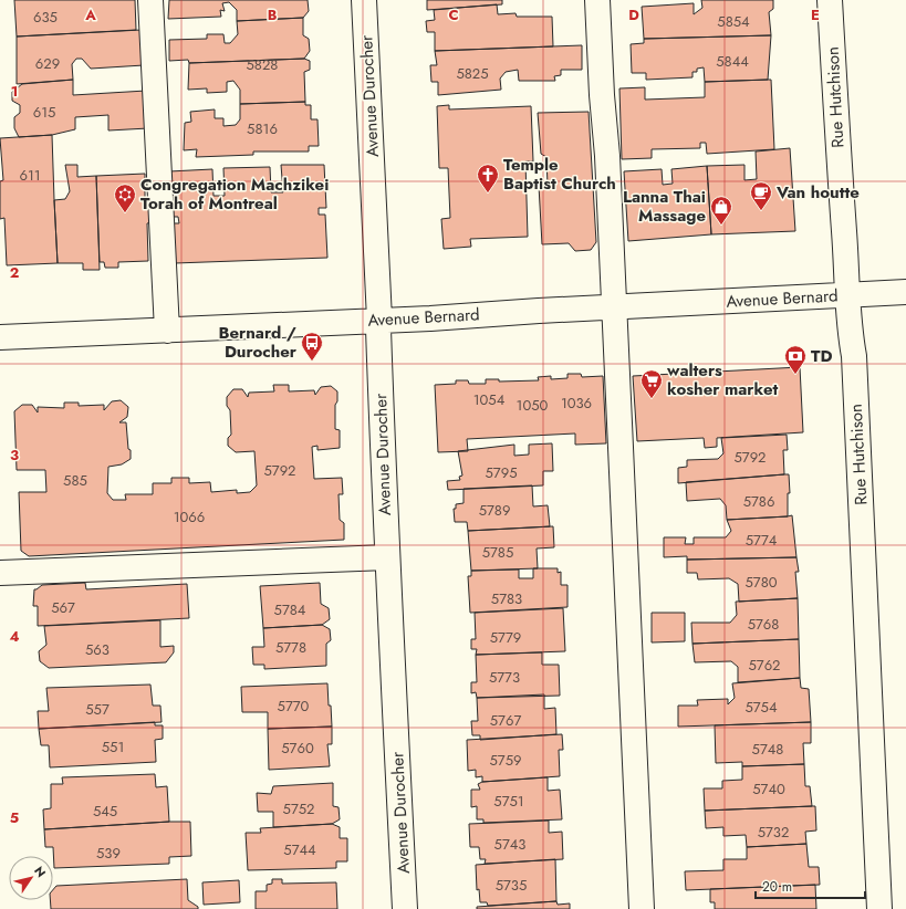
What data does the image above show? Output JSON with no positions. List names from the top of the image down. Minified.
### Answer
{"streets":{"street":["Avenue Durocher","Rue Hutchison","Avenue Bernard"]},"crossings":[["Avenue Durocher","Avenue Bernard"],["Rue Hutchison","Avenue Bernard"]],"places":{"church":["Temple Baptist Church"],"cafe":["Van houtte"],"synagogue":["Congregation Machzikei Torah of Montreal"],"shop":["Lanna Thai Massage"],"bus stop":["Bernard / Durocher"],"bank":["TD"],"supermarket":["walters kosher market"]},"house_numbers":["635","5854","5844","629","5828","5825","615","5816","611","1054","1036","1050","5792","5792","5795","585","5786","5789","1066","5774","5785","5780","5783","567","5784","5768","5779","5778","563","5762","5773","5770","5754","557","5767","551","5760","5748","5759","5740","5751","5752","545","5732","5743","5744","539","5735"],"scale_bar":"20 m","north":"top right","grid":{"columns":["A","B","C","D","E"],"rows":["1","2","3","4","5"]}}
